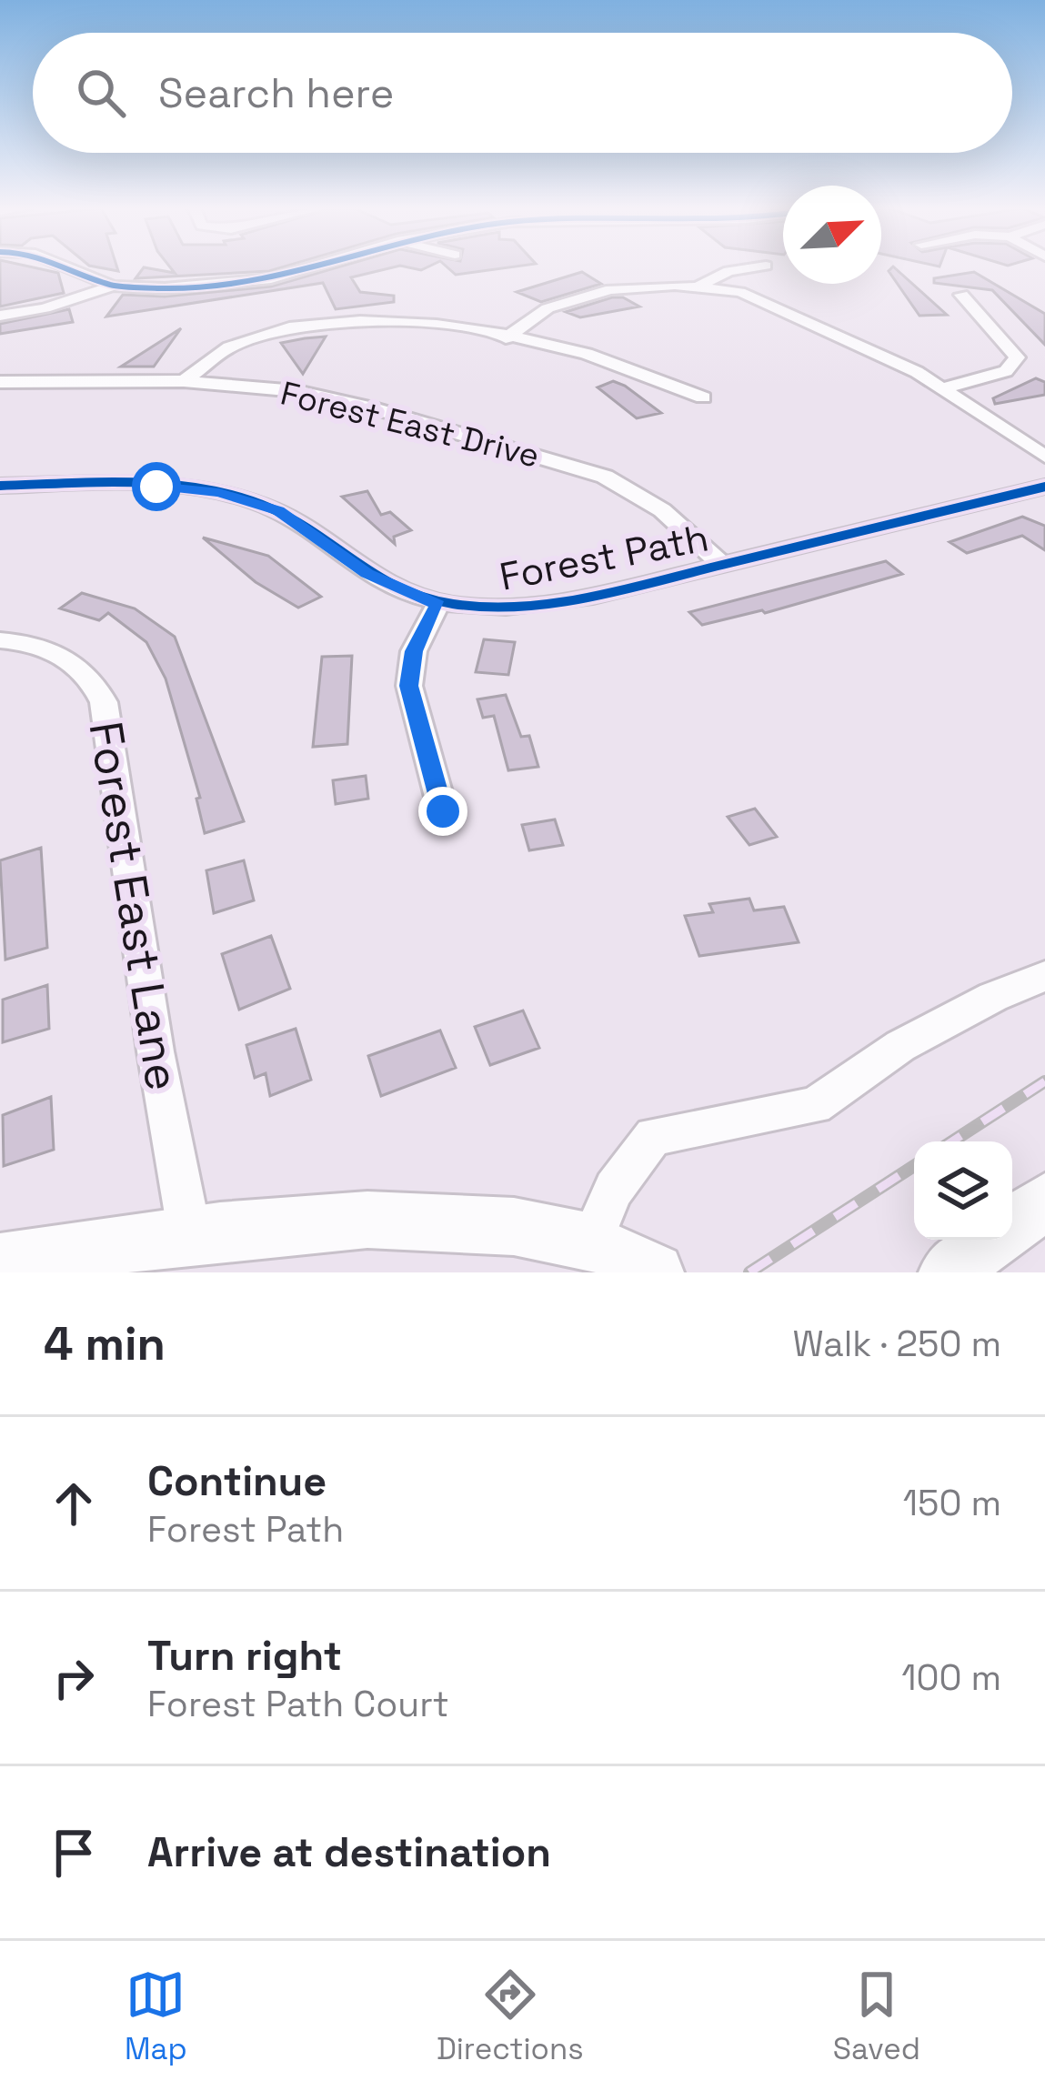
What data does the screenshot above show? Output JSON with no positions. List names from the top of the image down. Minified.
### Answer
{"streets":{"street":["Forest East Drive","Forest Path","Forest East Lane"]},"crossings":[["Forest East Drive","Forest Path"]],"north":"top right","page":{"search":"Search here","heading":["4 min","Walk · 250 m"],"list":[["Continue","Forest Path","150 m"],["Turn right","Forest Path Court","100 m"],"Arrive at destination"],"nav":["Map","Directions","Saved"]}}
